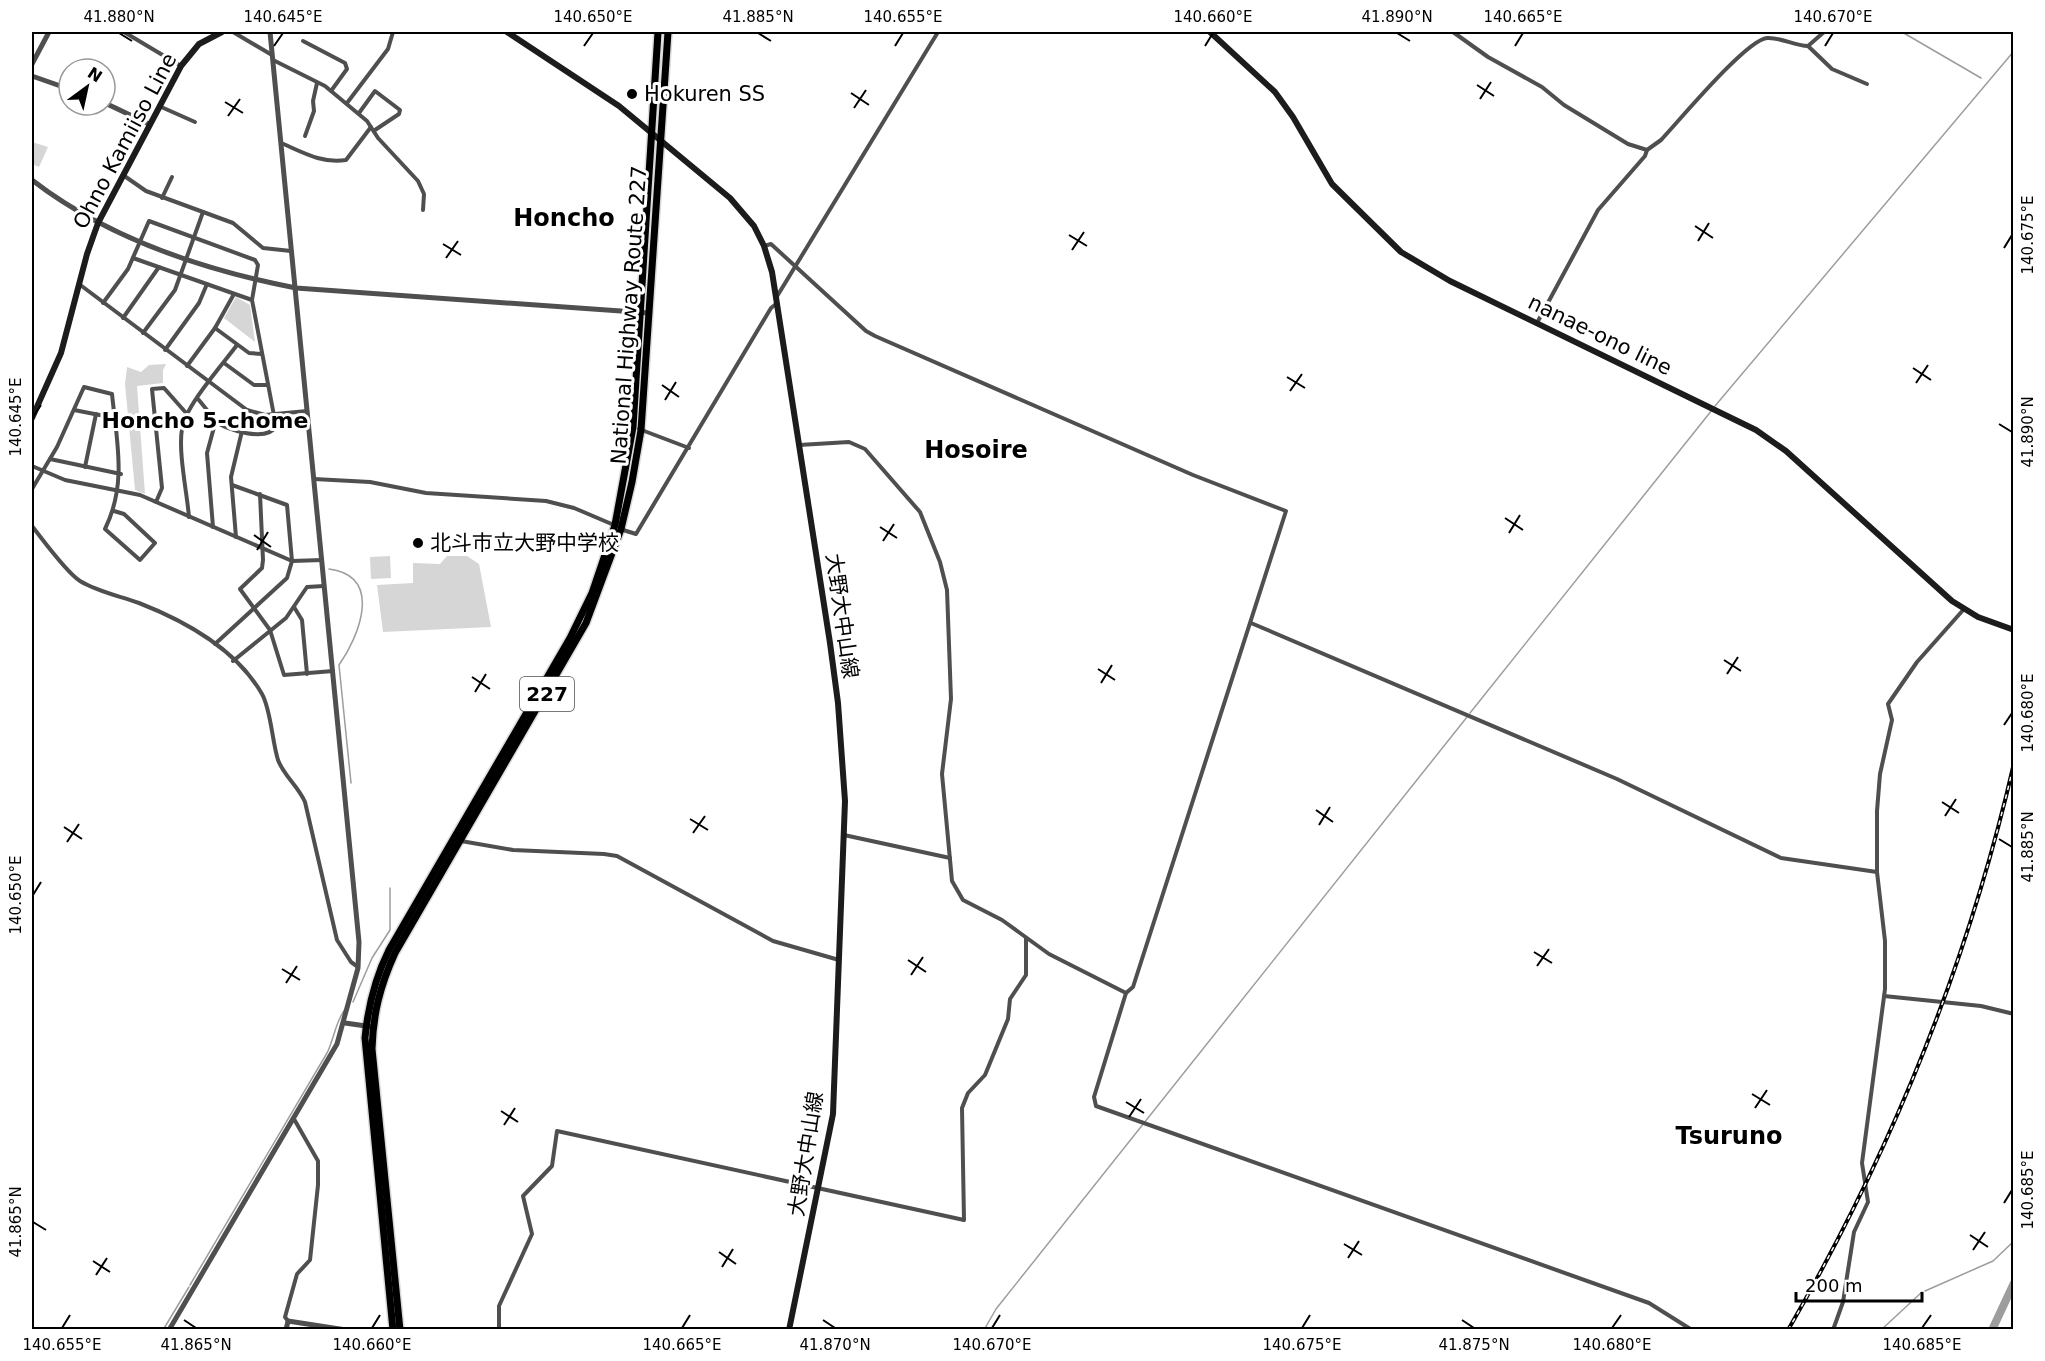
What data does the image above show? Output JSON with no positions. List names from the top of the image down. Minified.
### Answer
{"streets":{"highway":["National Highway Route 227","227"],"main road":["Ohno Kamiiso Line","nanae-ono line","大野大中山線"]},"crossings":[["National Highway Route 227","大野大中山線"]],"districts":["Honcho","Honcho 5-chome","Hosoire","Tsuruno"],"places":["Hokuren SS","北斗市立大野中学校"],"scale_bar":"200 m","north":"top right","coordinates":["41.880°N","140.645°E","140.650°E","41.885°N","140.655°E","140.660°E","41.890°N","140.665°E","140.670°E","140.675°E","140.680°E","140.685°E","41.865°N","41.870°N","41.875°N"]}
